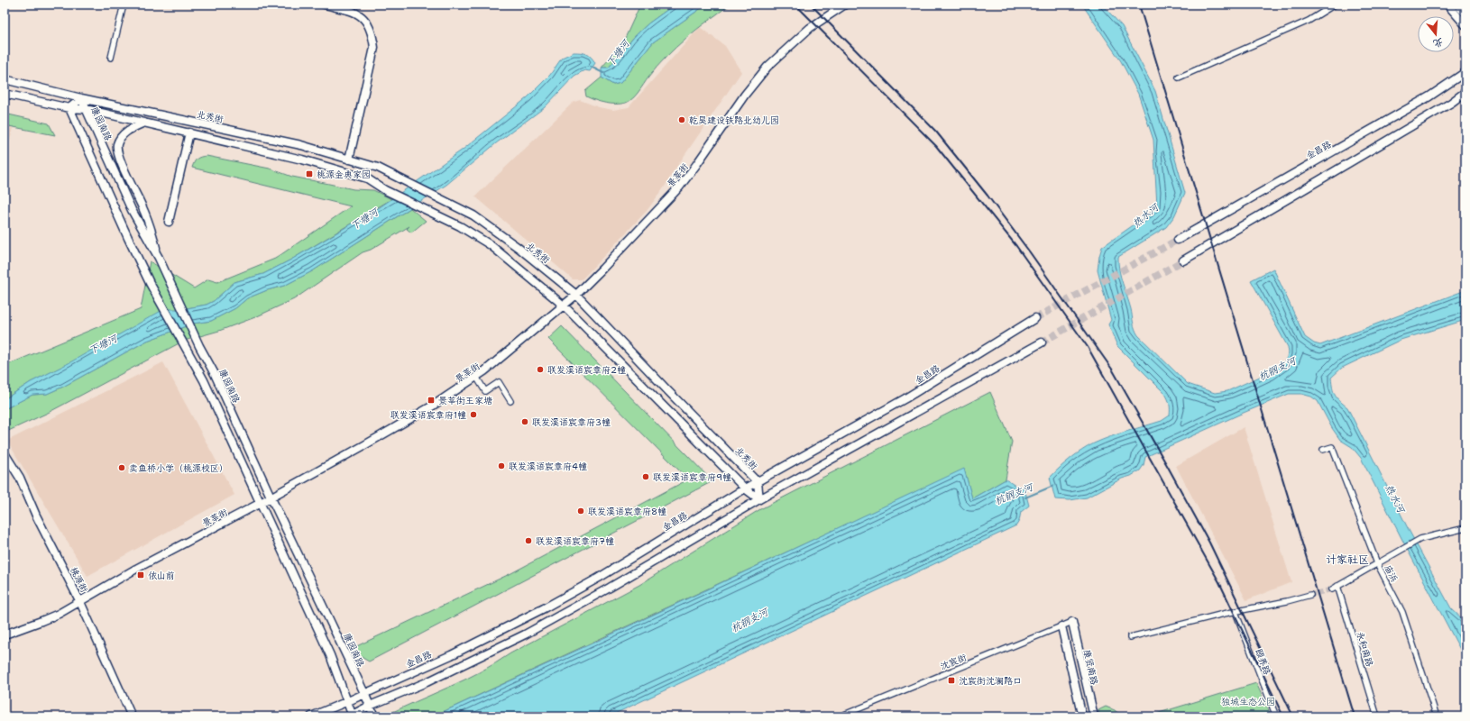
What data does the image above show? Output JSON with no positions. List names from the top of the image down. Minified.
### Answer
{"streets":{"main road":["北秀街","康园南路","金昌路","景莘街","桃源街","康贤南路"],"street":["庙浜","永和南路","沈宸街","颐养路"]},"crossings":[["北秀街","康园南路"],["北秀街","金昌路"],["北秀街","景莘街"],["康园南路","金昌路"],["康园南路","景莘街"],["景莘街","桃源街"],["沈宸街","康贤南路"]],"districts":["计家社区"],"water":["下塘河","热水河","杭钢支河"],"parks":["独城生态公园"],"places":{"other":["乾昊建设铁路北幼儿园","联发溪语宸章府2幢","联发溪语宸章府1幢","联发溪语宸章府3幢","联发溪语宸章府4幢","卖鱼桥小学（桃源校区）","联发溪语宸章府9幢","联发溪语宸章府8幢","联发溪语宸章府7幢"],"transit":["桃源金典家园","景莘街王家塘","依山前","沈宸街沈澜路口"]},"north":"bottom"}
